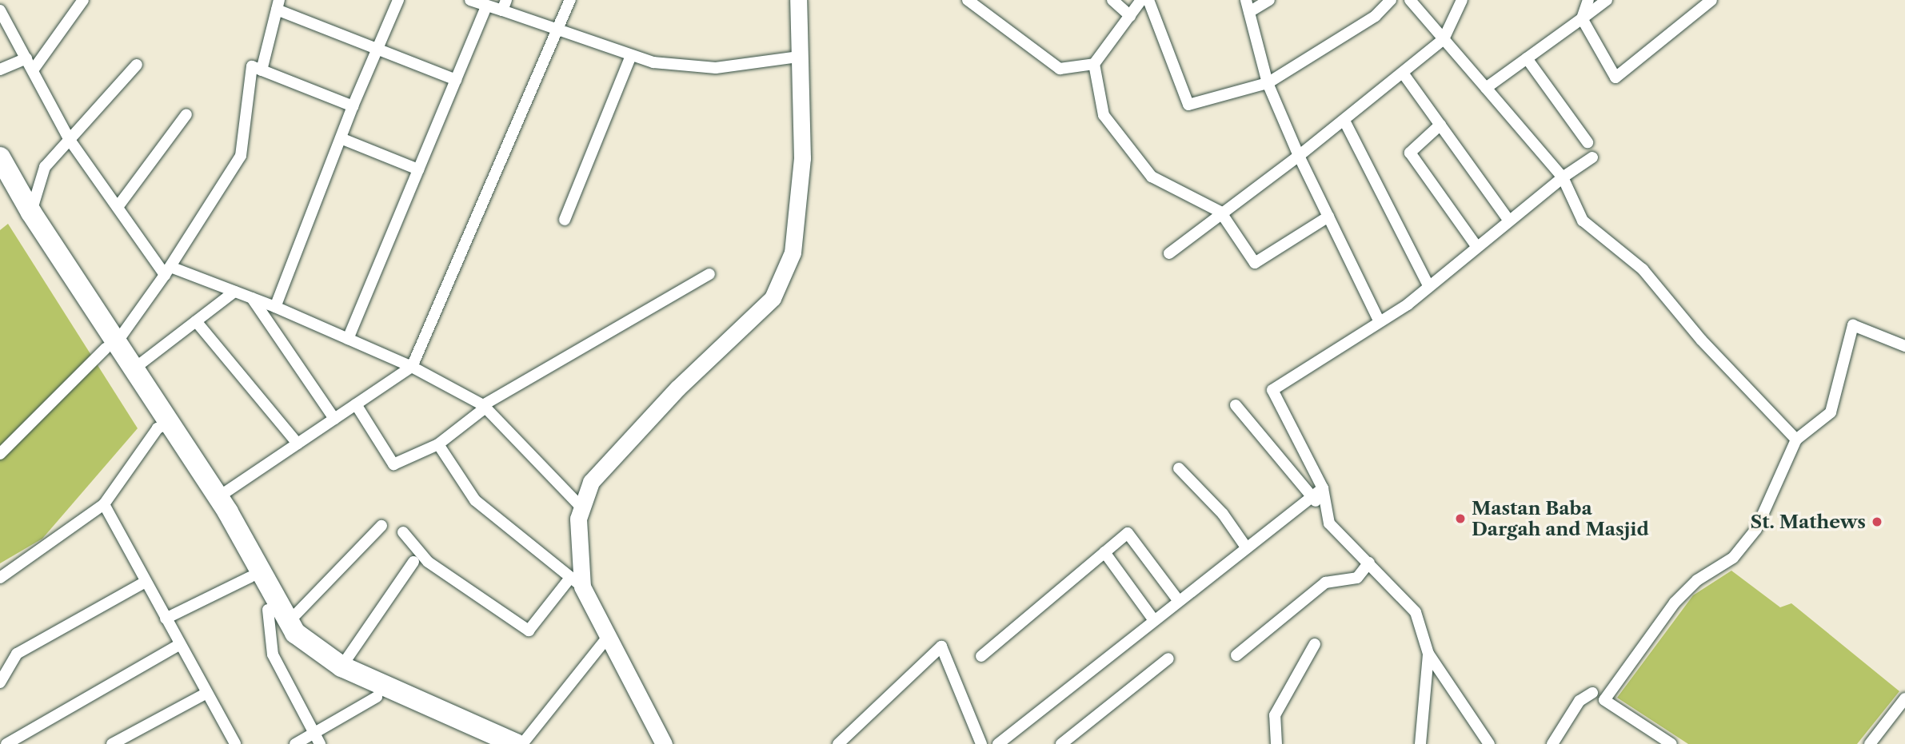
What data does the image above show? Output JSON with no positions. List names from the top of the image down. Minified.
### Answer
{"places":["Mastan Baba Dargah and Masjid","St. Mathews"]}
